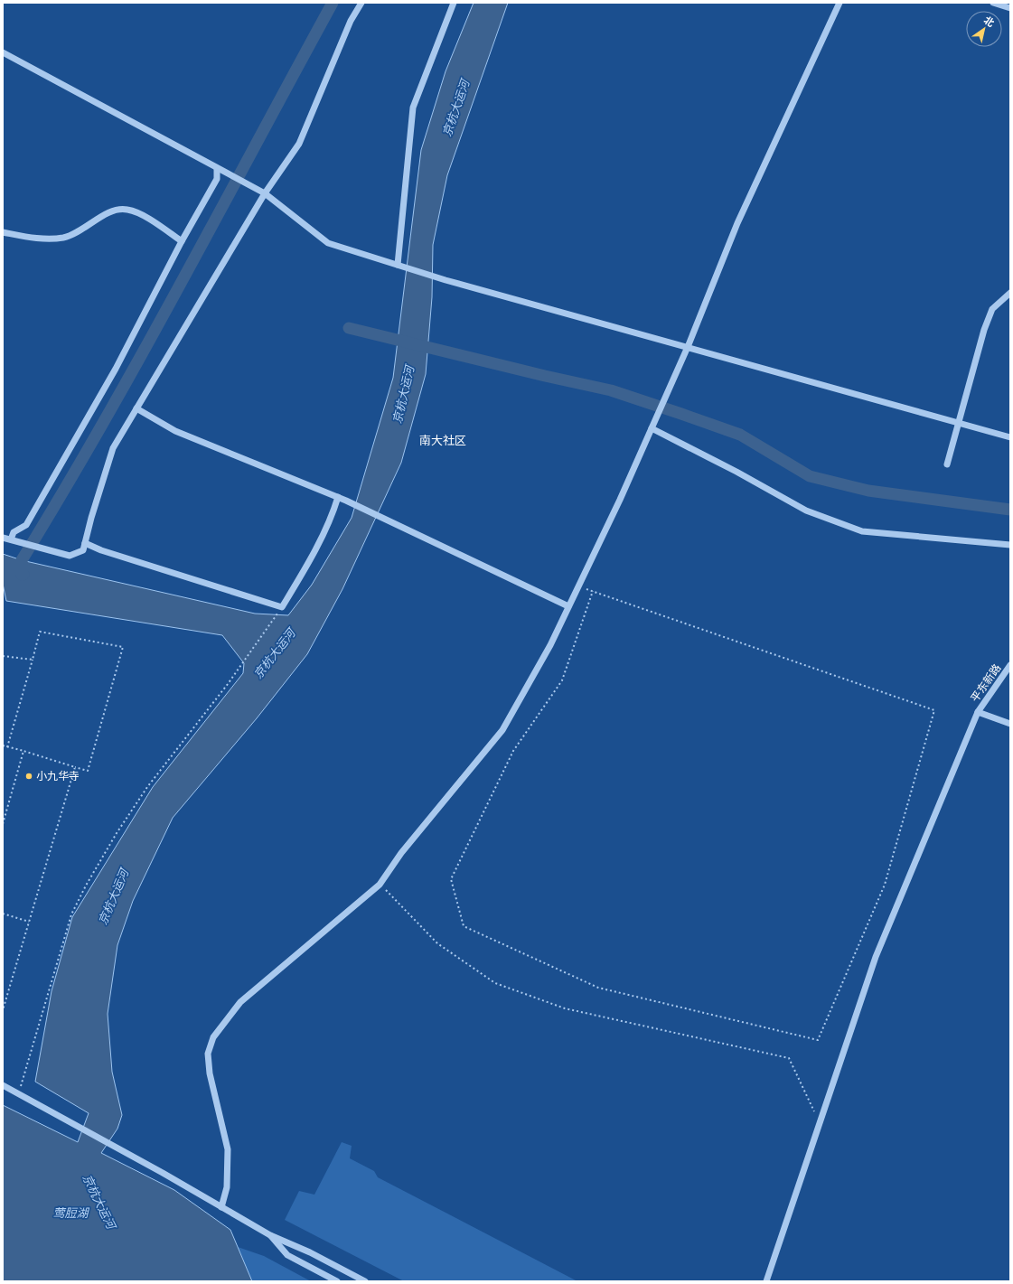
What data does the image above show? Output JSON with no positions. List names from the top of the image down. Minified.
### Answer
{"streets":{"street":["平东新路"]},"districts":["南大社区"],"water":["京杭大运河","莺脰湖"],"places":["小九华寺"],"north":"top right"}
